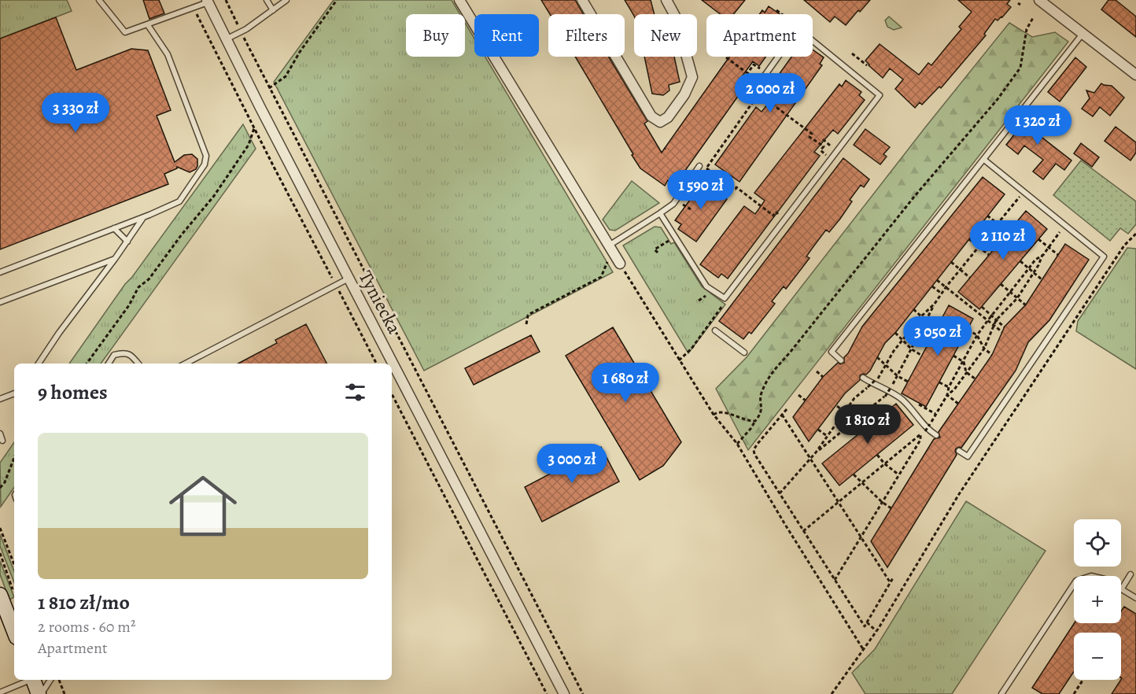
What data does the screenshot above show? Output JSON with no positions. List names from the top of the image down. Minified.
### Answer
{"streets":{"street":["Tyniecka"]},"page":{"chip":["Buy","Rent","Filters","New","Apartment"],"price":["2 000 zł","3 330 zł","1 320 zł","1 590 zł","2 110 zł","3 050 zł","1 680 zł","1 810 zł","3 000 zł"],"heading":"9 homes","list":[{"name":"1 810 zł/mo","note":"2 rooms · 60 m² · Apartment"}],"map_buttons":["+","−"]}}
